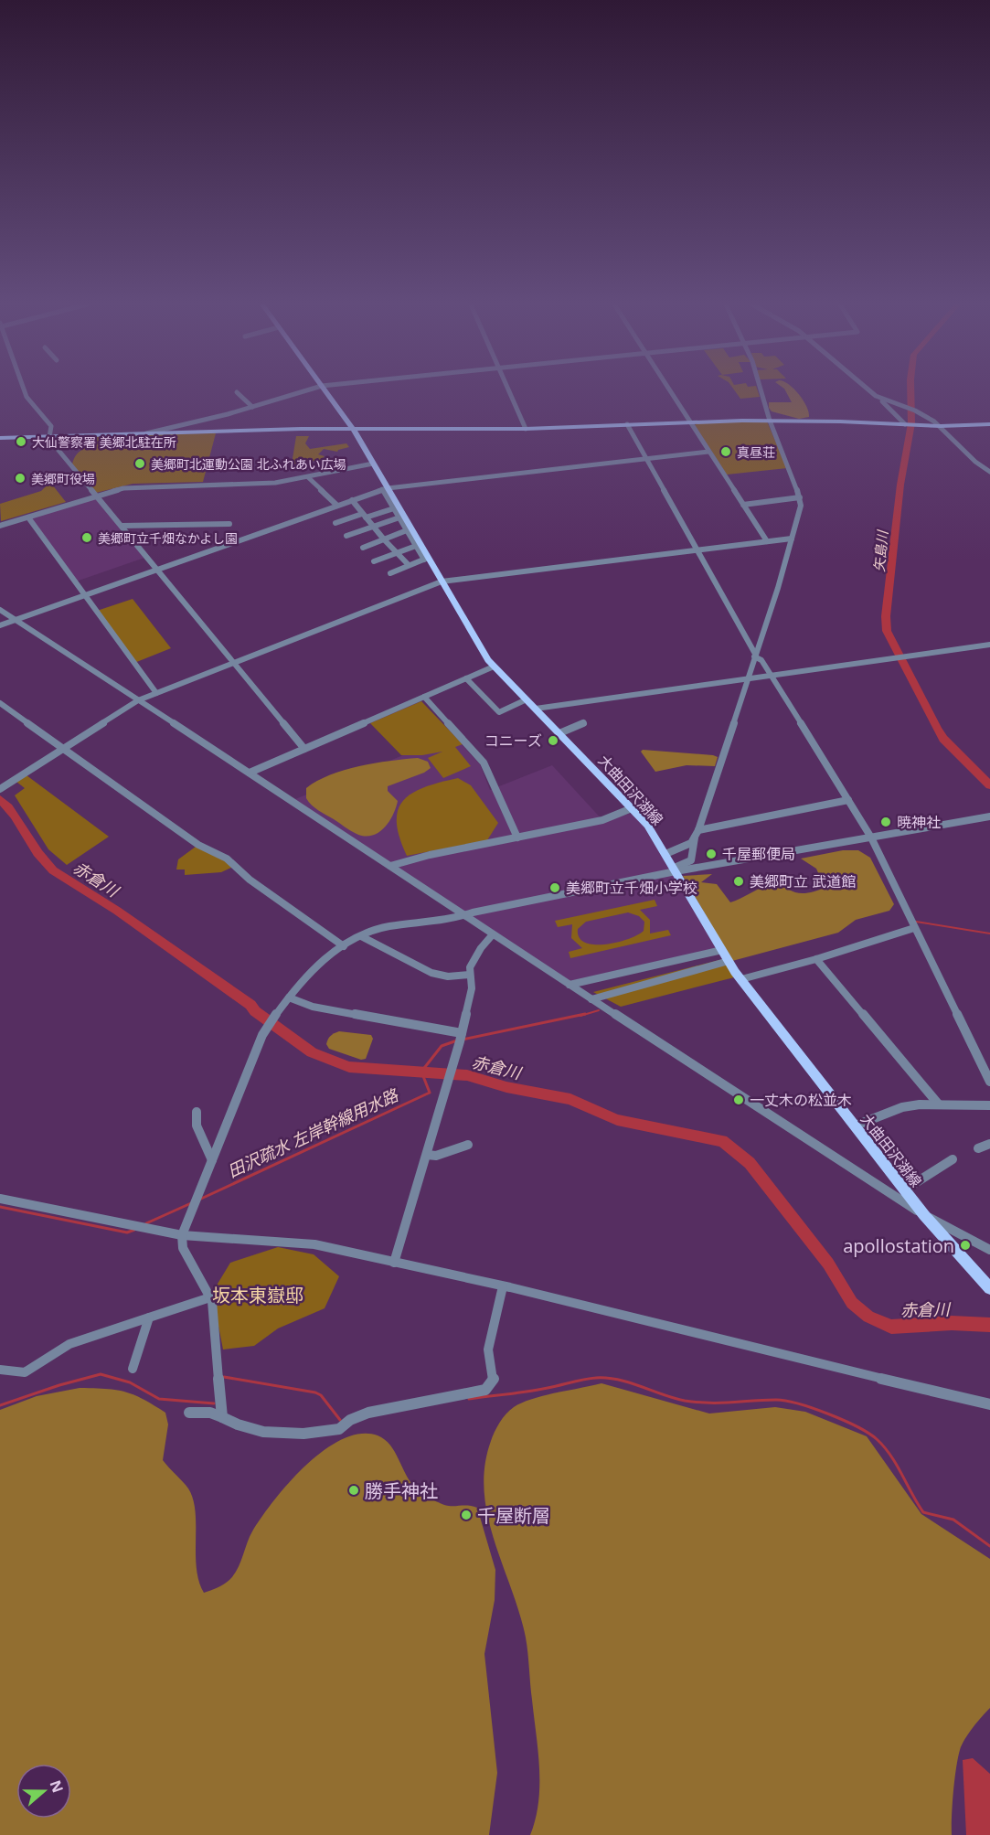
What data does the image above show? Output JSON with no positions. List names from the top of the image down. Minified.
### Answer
{"streets":{"main road":["大曲田沢湖線"]},"water":["矢島川","赤倉川","田沢疏水 左岸幹線用水路"],"parks":["坂本東嶽邸"],"places":["大仙警察署 美郷北駐在所","真昼荘","美郷町北運動公園 北ふれあい広場","美郷町役場","美郷町立千畑なかよし園","コニーズ","暁神社","千屋郵便局","美郷町立 武道館","美郷町立千畑小学校","一丈木の松並木","apollostation","勝手神社","千屋断層"],"north":"right"}
